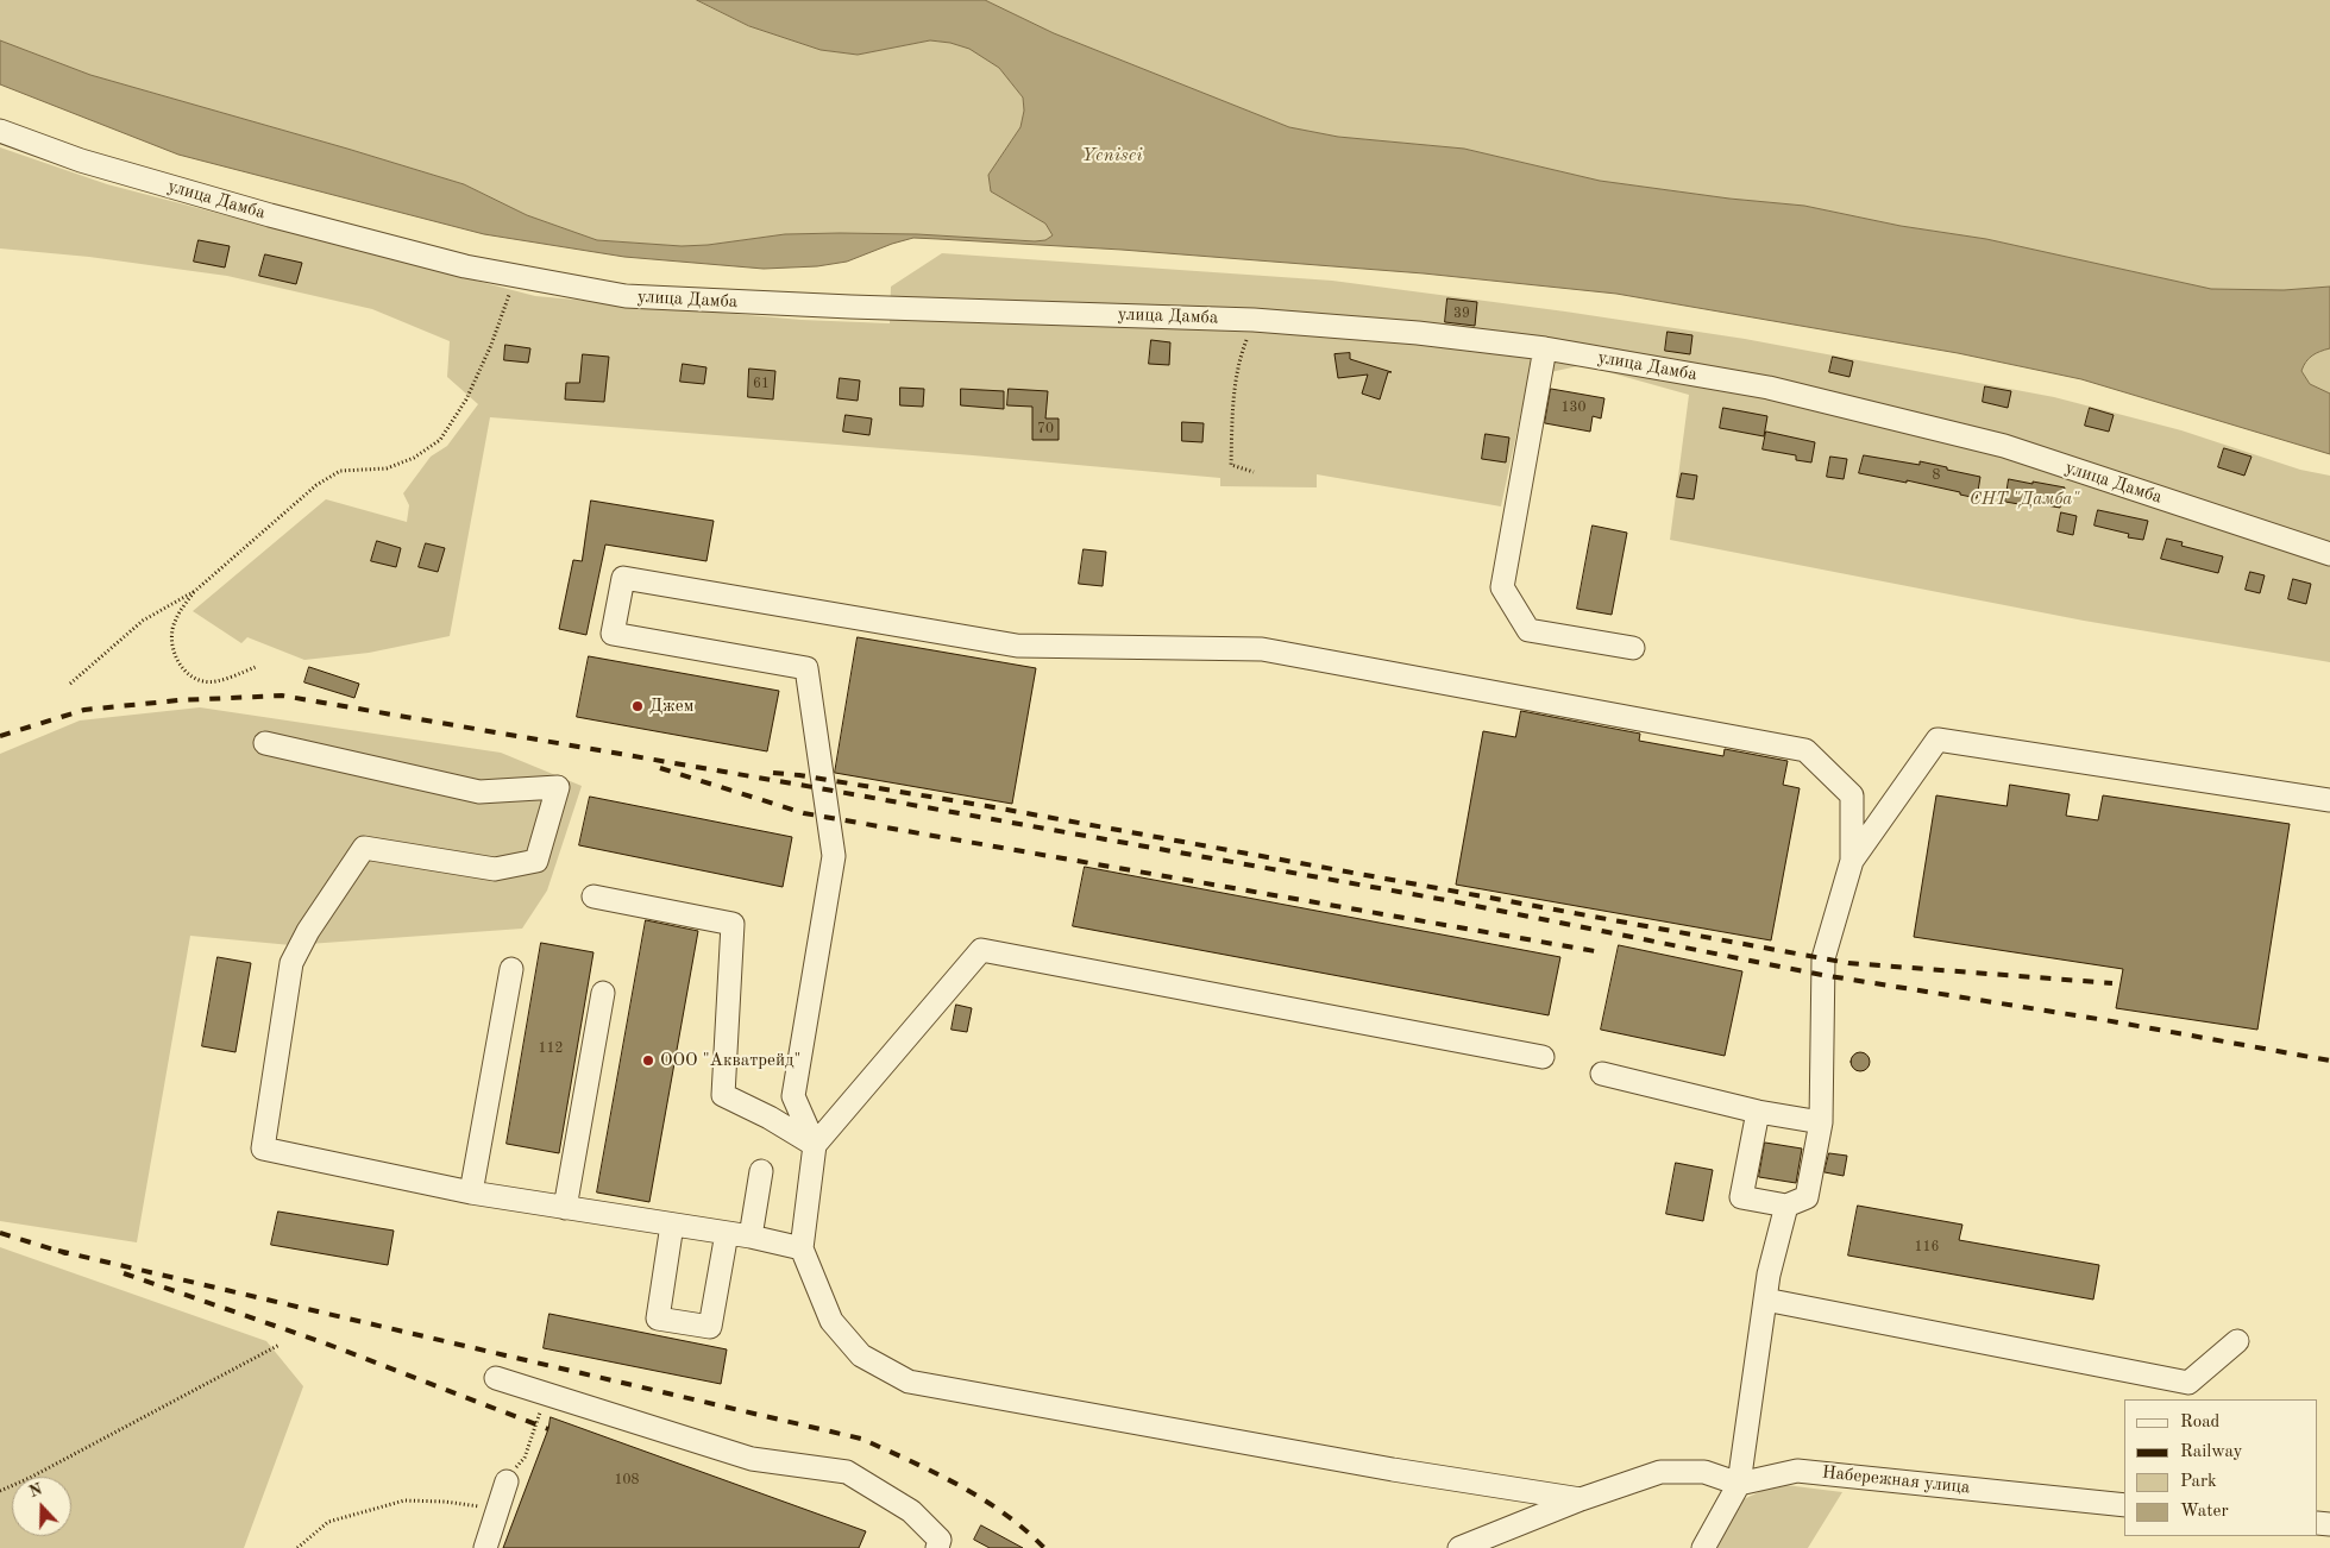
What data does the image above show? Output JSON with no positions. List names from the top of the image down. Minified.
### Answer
{"streets":{"street":["улица Дамба","Набережная улица"]},"water":["Yenisei"],"parks":["СНТ \"Дамба\""],"places":["Джем","ООО \"Акватрейд\""],"house_numbers":["39","61","130","70","8","112","116","108"],"legend":["Road","Railway","Park","Water"],"north":"top"}
